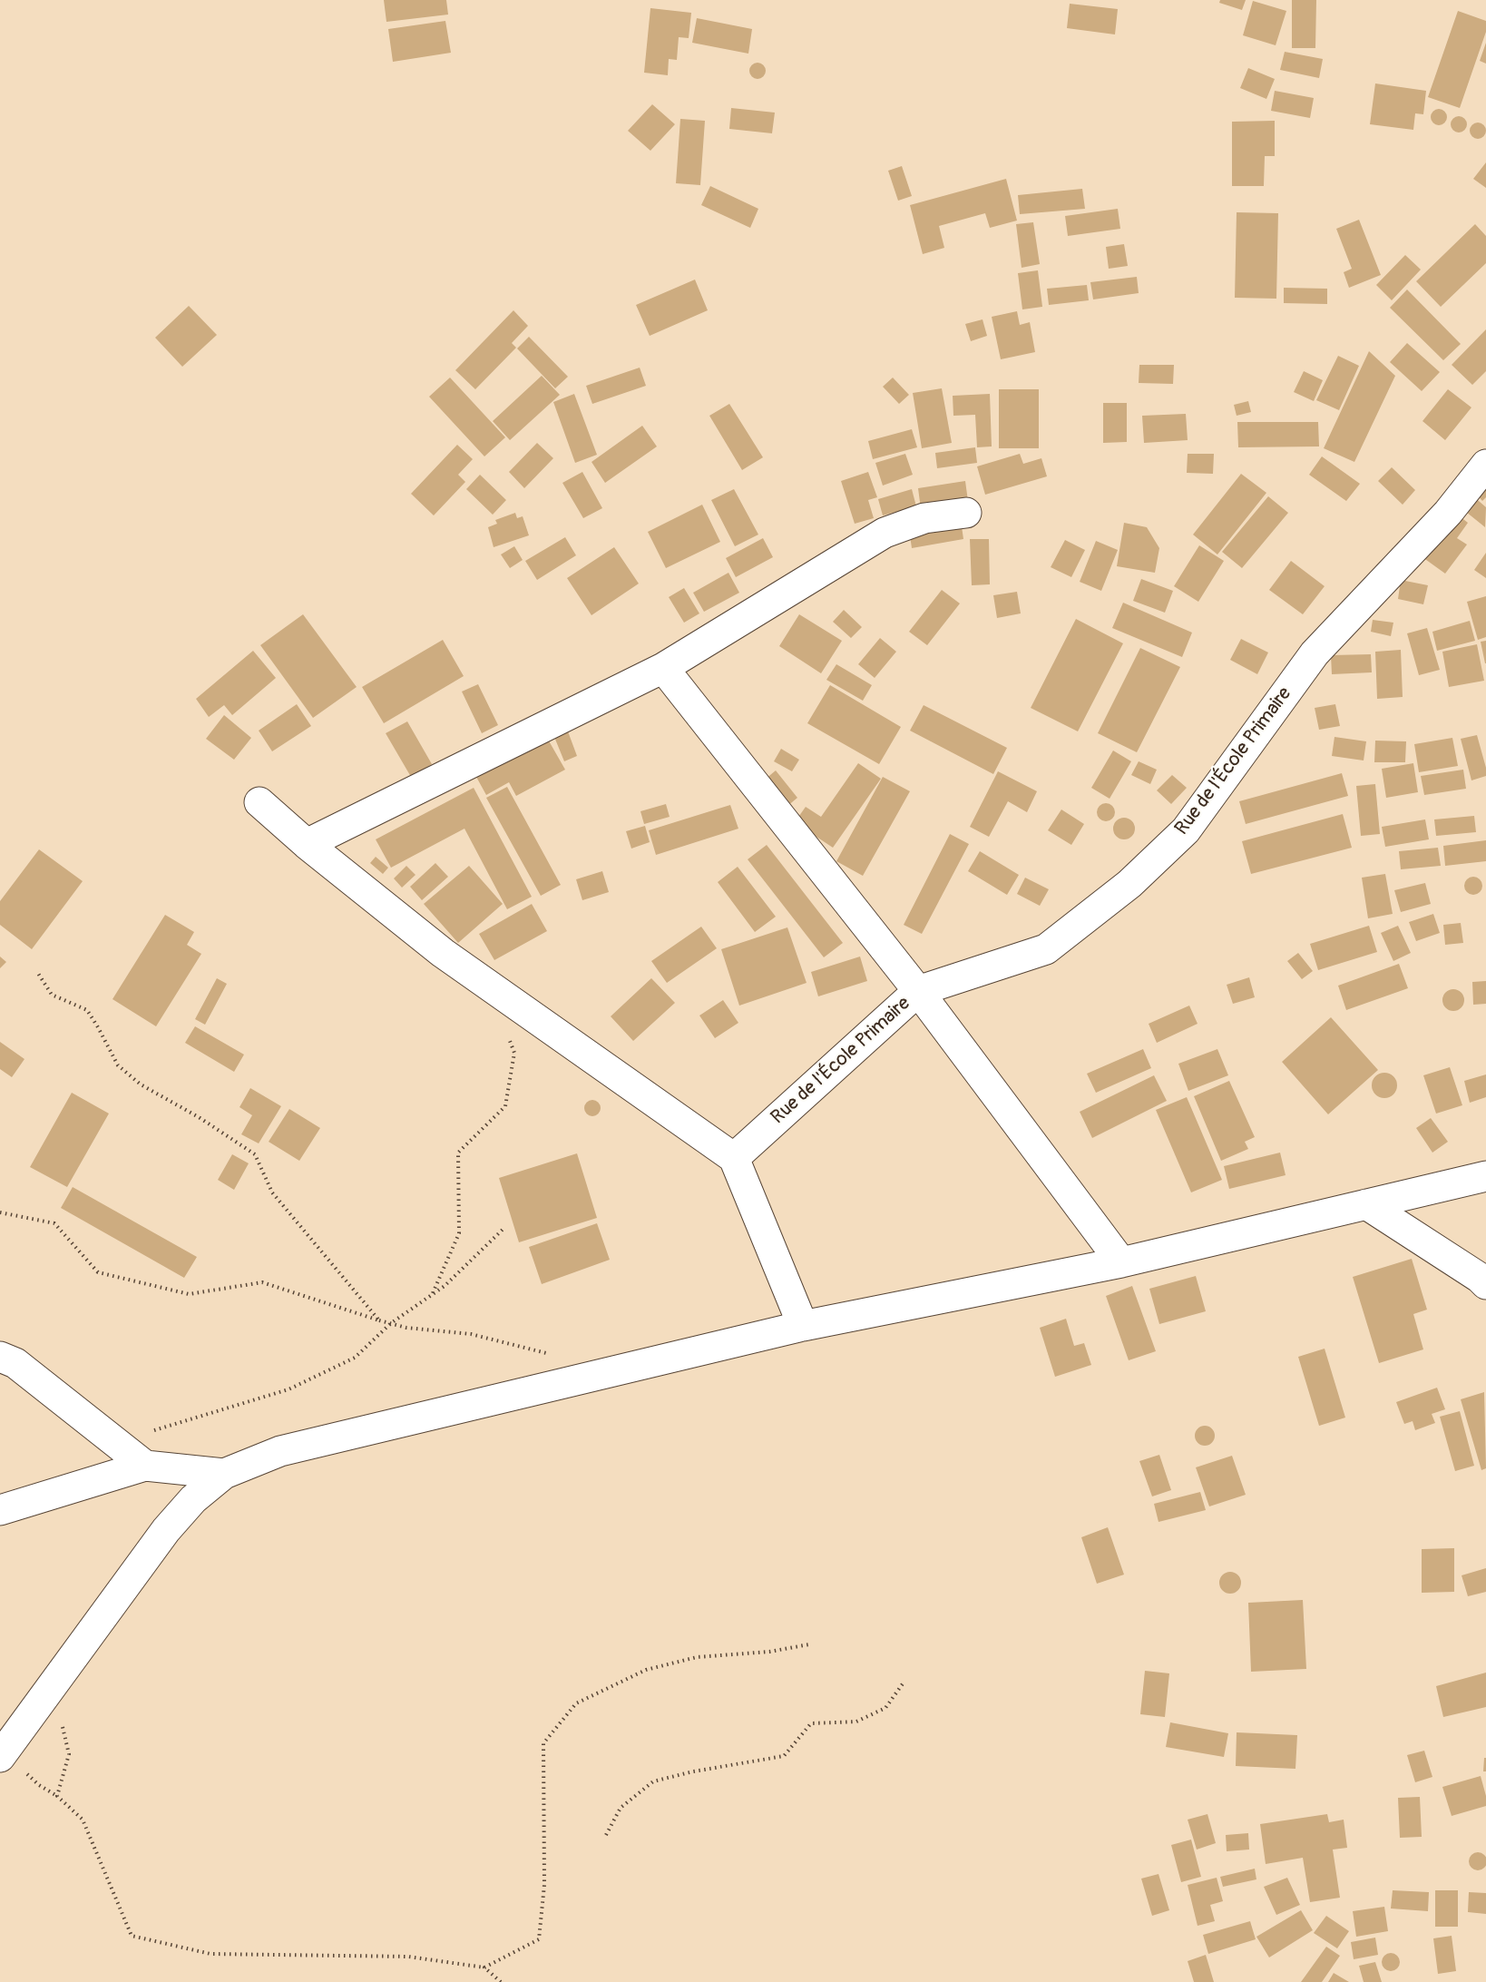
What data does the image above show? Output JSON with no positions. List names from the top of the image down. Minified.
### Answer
{"streets":{"street":["Rue de l'École Primaire"]}}
